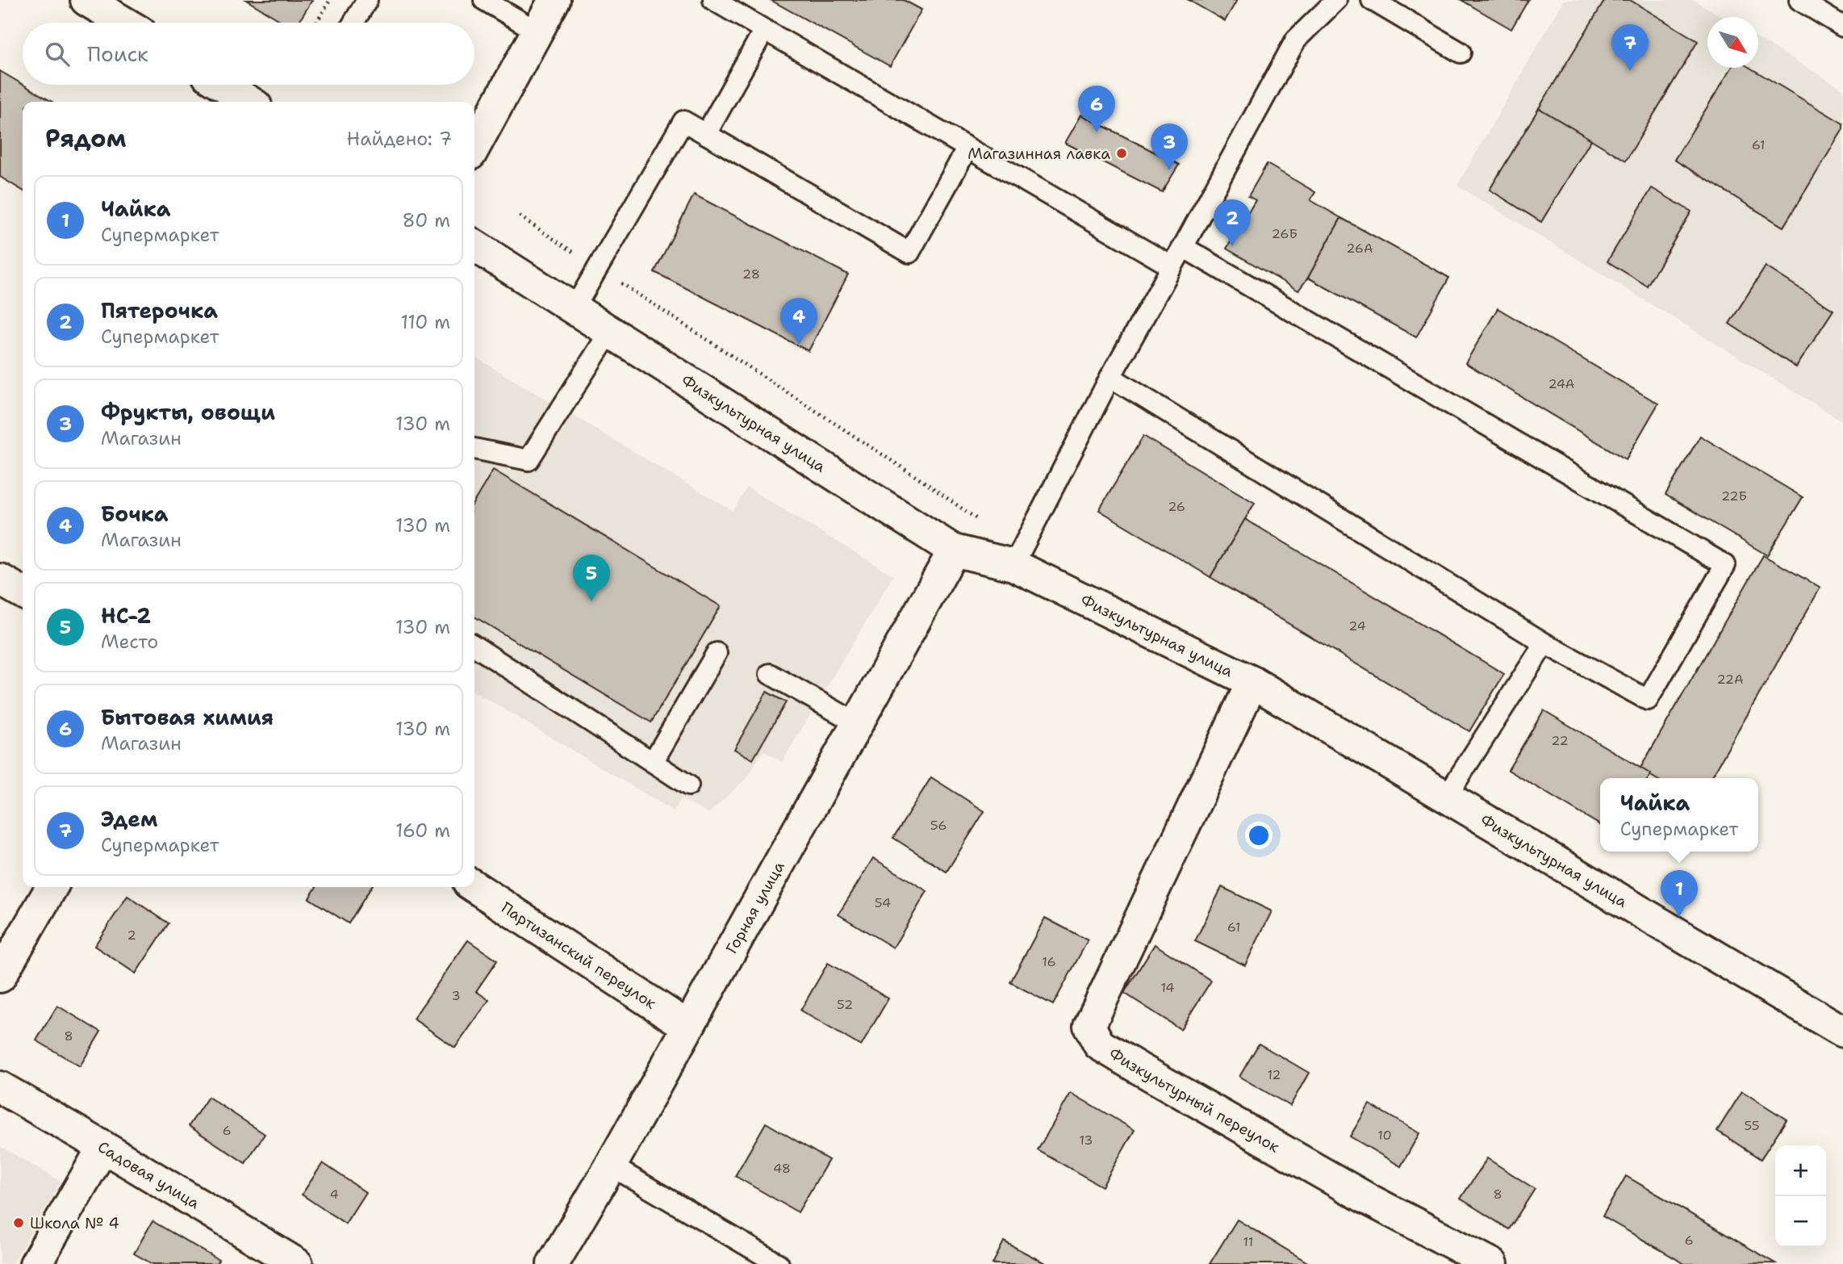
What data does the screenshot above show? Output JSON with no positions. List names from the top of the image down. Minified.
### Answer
{"streets":{"street":["Физкультурная улица","Горная улица","Партизанский переулок","Физкультурный переулок","Садовая улица"]},"crossings":[["Физкультурная улица","Горная улица"],["Физкультурная улица","Физкультурный переулок"],["Горная улица","Партизанский переулок"]],"places":["Магазинная лавка","Школа № 4"],"house_numbers":["61","26Б","26А","28","24А","22Б","26","24","22А","22","56","54","61","2","16","14","3","52","8","12","55","6","10","13","48","4","8","6","11"],"north":"bottom right","page":{"search":"Поиск","pins":["7","6","3","2","4","5","1"],"heading":["Рядом","Найдено: 7"],"list":[{"mark":"1","name":"Чайка","note":"Супермаркет","value":"80 m"},{"mark":"2","name":"Пятерочка","note":"Супермаркет","value":"110 m"},{"mark":"3","name":"Фрукты, овощи","note":"Магазин","value":"130 m"},{"mark":"4","name":"Бочка","note":"Магазин","value":"130 m"},{"mark":"5","name":"НС-2","note":"Место","value":"130 m"},{"mark":"6","name":"Бытовая химия","note":"Магазин","value":"130 m"},{"mark":"7","name":"Эдем","note":"Супермаркет","value":"160 m"}],"popup":["Чайка","Супермаркет"],"map_buttons":["+","−"]}}
